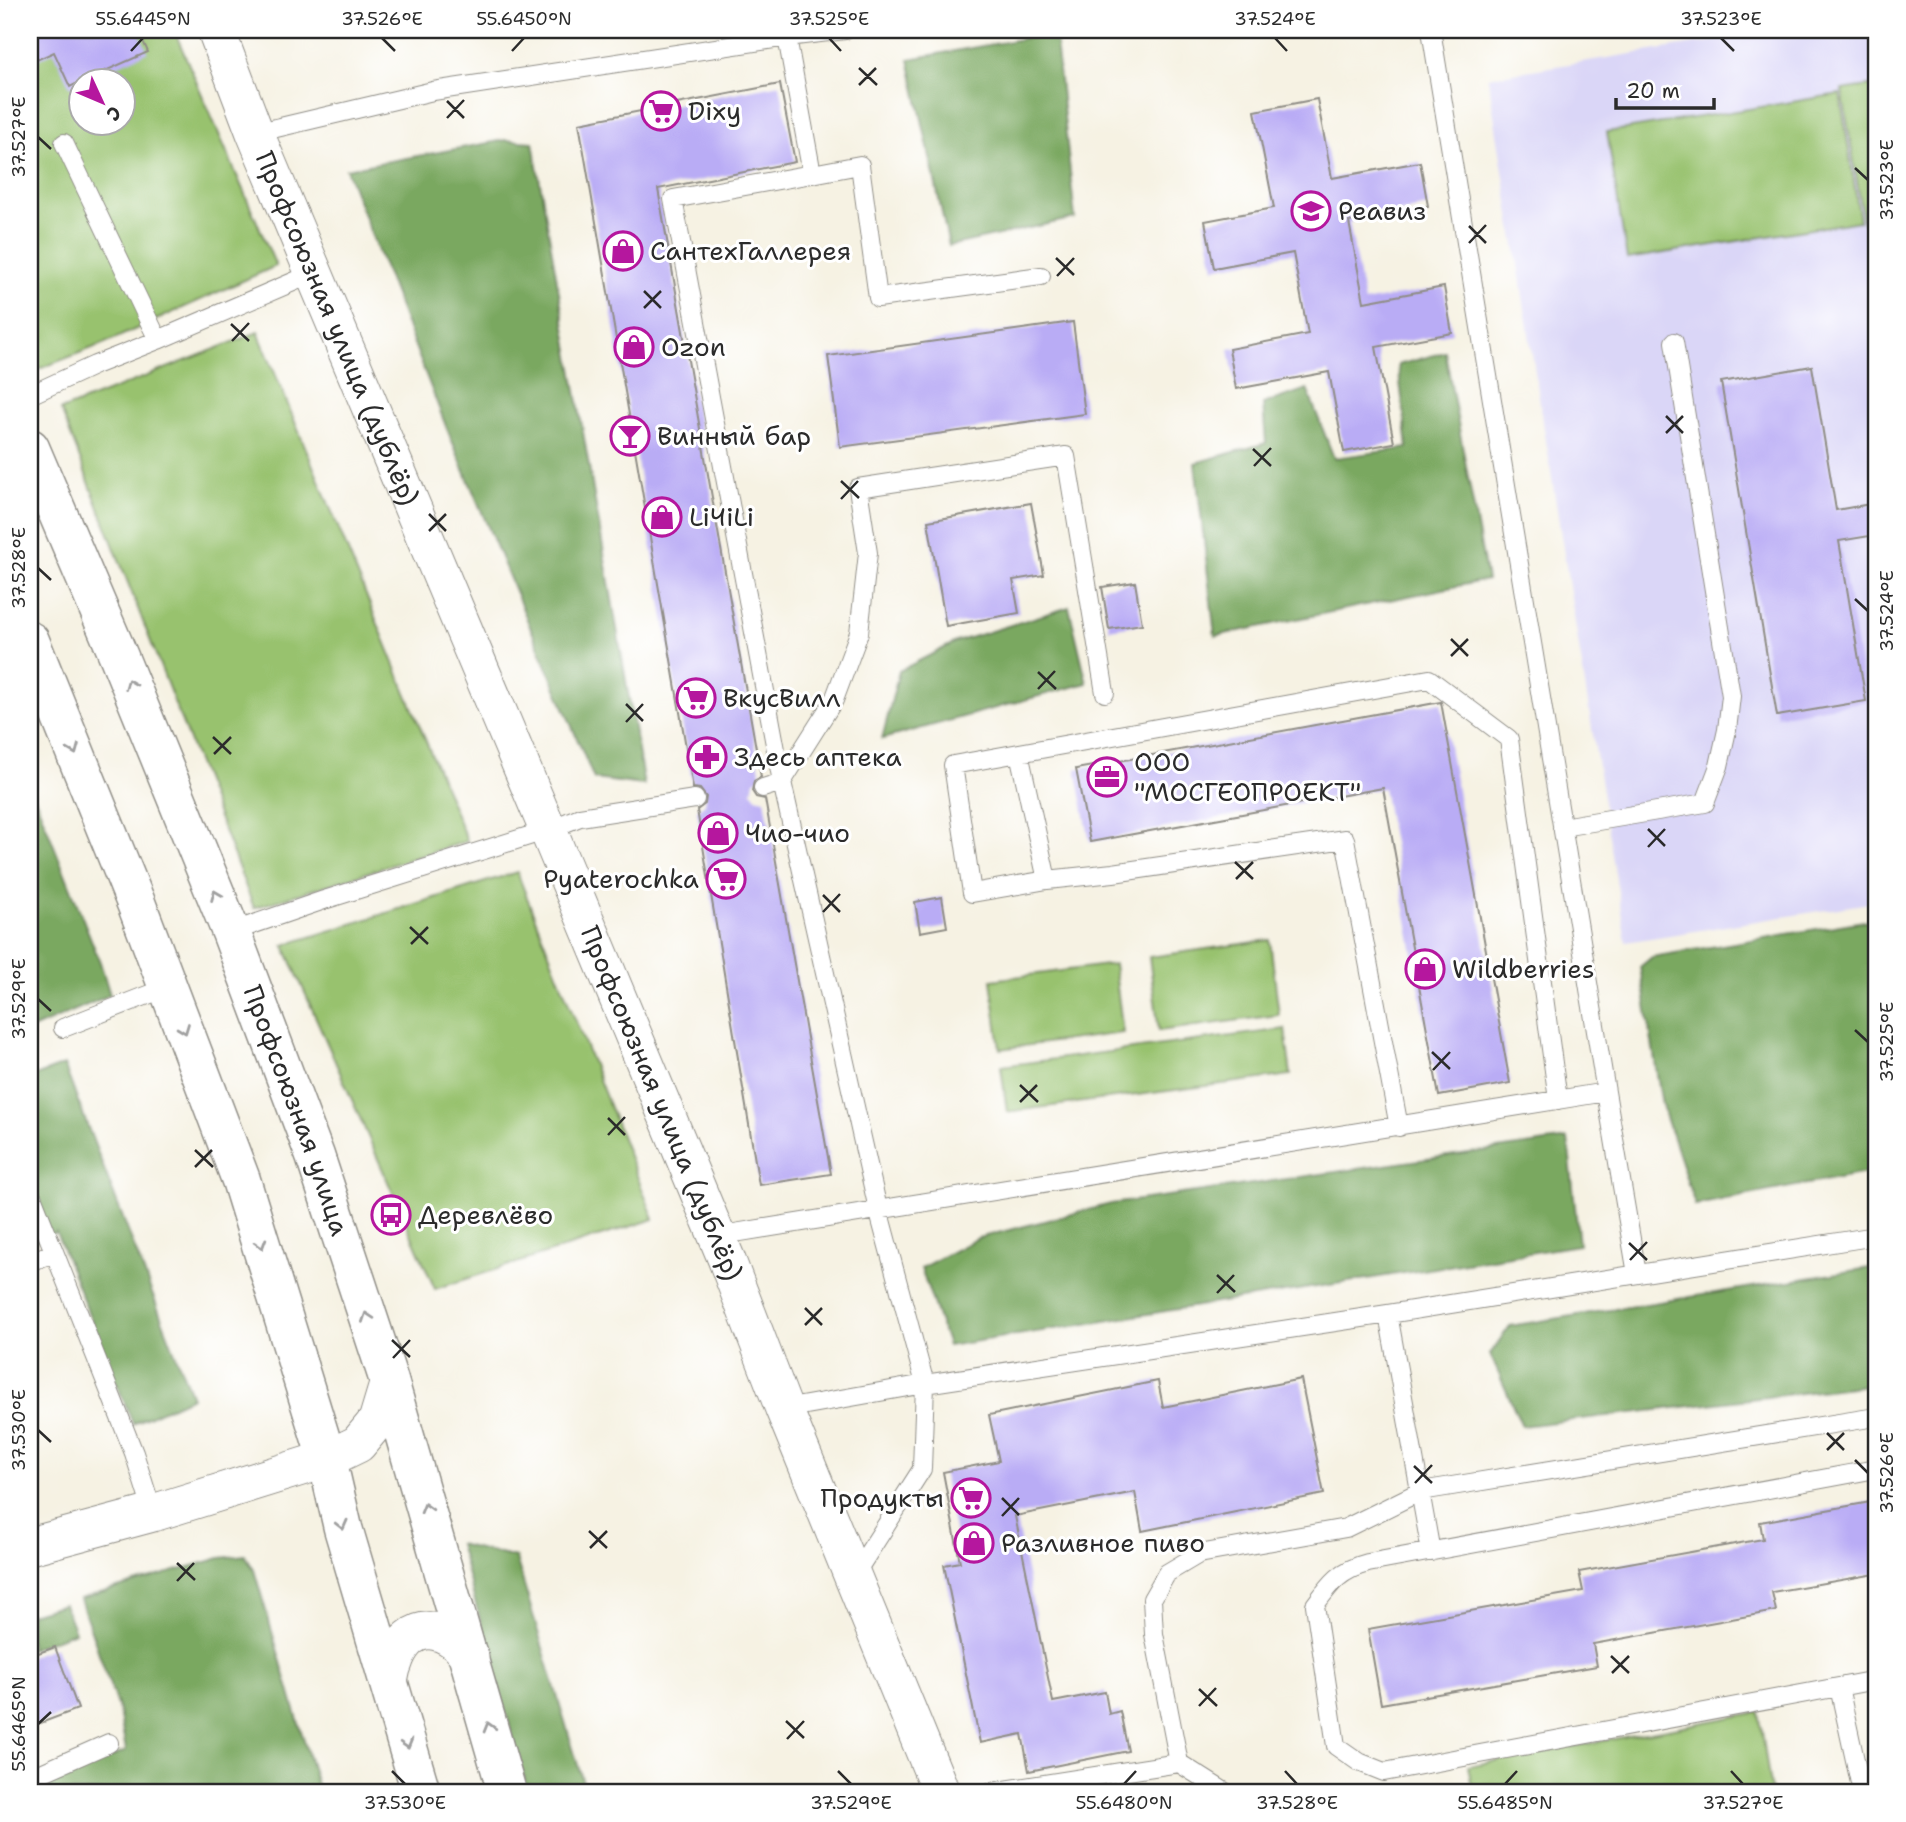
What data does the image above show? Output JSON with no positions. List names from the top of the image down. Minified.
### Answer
{"streets":{"main road":["Профсоюзная улица"],"street":["Профсоюзная улица (дублёр)"]},"places":{"supermarket":["Dixy","ВкусВилл","Pyaterochka","Продукты"],"school or university":["Реавиз"],"shop":["СантехГаллерея","Ozon","LiЧiLi","Чио-чио","Wildberries","Разливное пиво"],"bar":["Винный бар"],"pharmacy":["Здесь аптека"],"office":["ООО \"МОСГЕОПРОЕКТ\""],"bus stop":["Деревлёво"]},"scale_bar":"20 m","north":"bottom right","coordinates":["55.6445°N","37.526°E","55.6450°N","37.525°E","37.524°E","37.523°E","37.527°E","37.528°E","37.529°E","37.530°E","55.6465°N","55.6480°N","55.6485°N"]}
